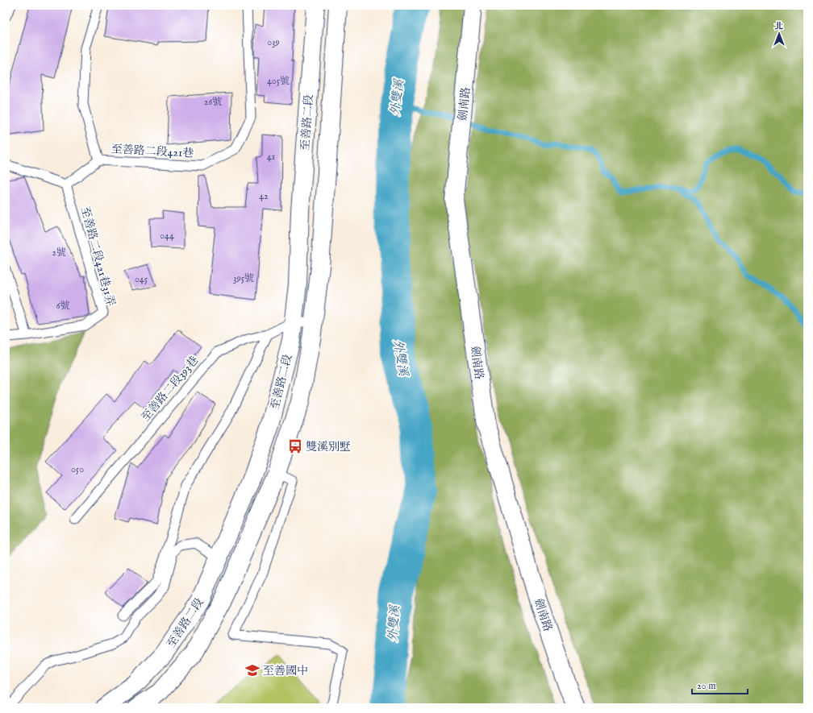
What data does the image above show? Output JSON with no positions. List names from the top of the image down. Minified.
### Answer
{"streets":{"street":["劍南路","至善路二段"],"lane":["至善路二段421巷","至善路二段421巷31弄","至善路二段393巷"]},"crossings":[["至善路二段","至善路二段393巷"],["至善路二段421巷","至善路二段421巷31弄"]],"water":["外雙溪"],"places":{"bus stop":["雙溪別墅"],"school or university":["至善國中"]},"house_numbers":["039","405號","26號","41","42","044","2號","395號","045","6號","050"],"scale_bar":"20 m","north":"top"}
